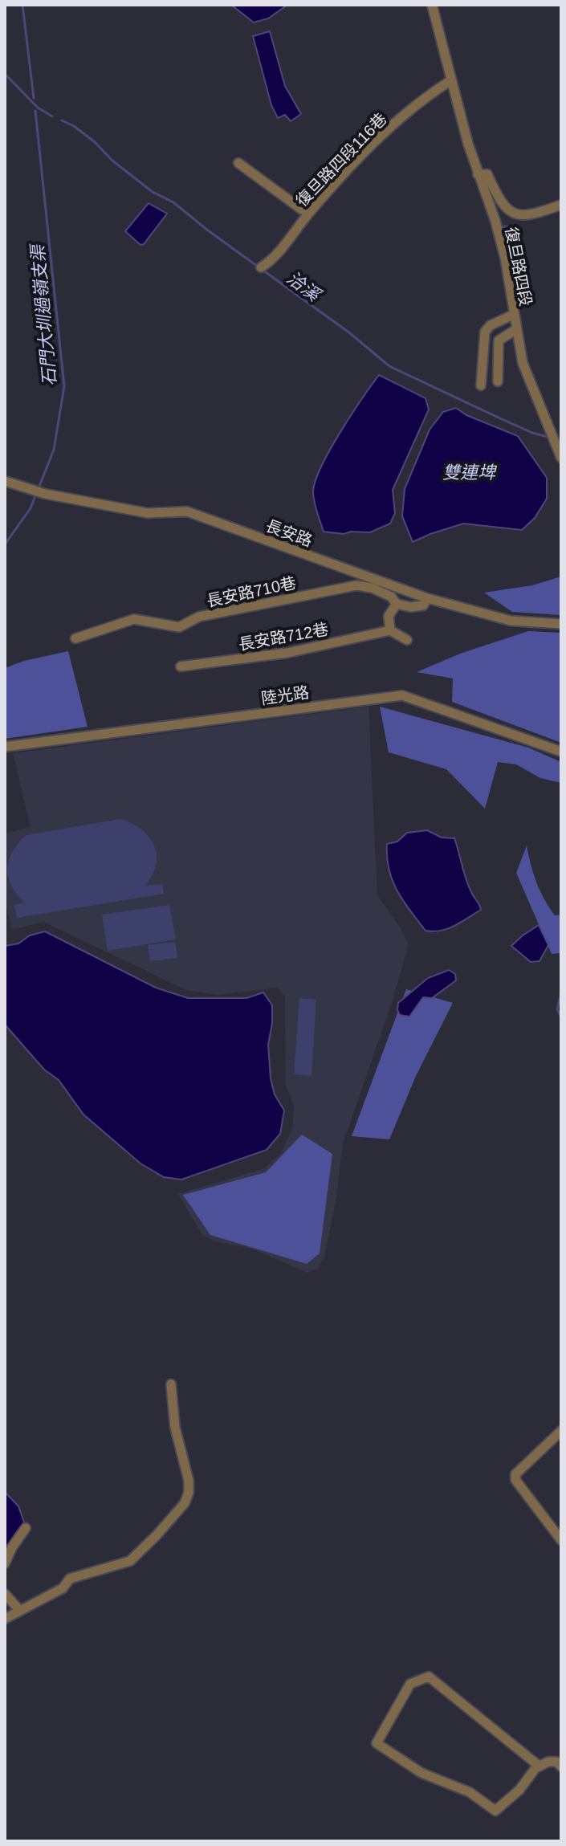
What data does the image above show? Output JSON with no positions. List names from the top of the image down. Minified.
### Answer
{"streets":{"street":["復旦路四段116巷","復旦路四段","長安路","長安路710巷","長安路712巷","陸光路"]},"crossings":[["復旦路四段116巷","復旦路四段"]],"water":["洽溪","石門大圳過嶺支渠","雙連埤"]}
